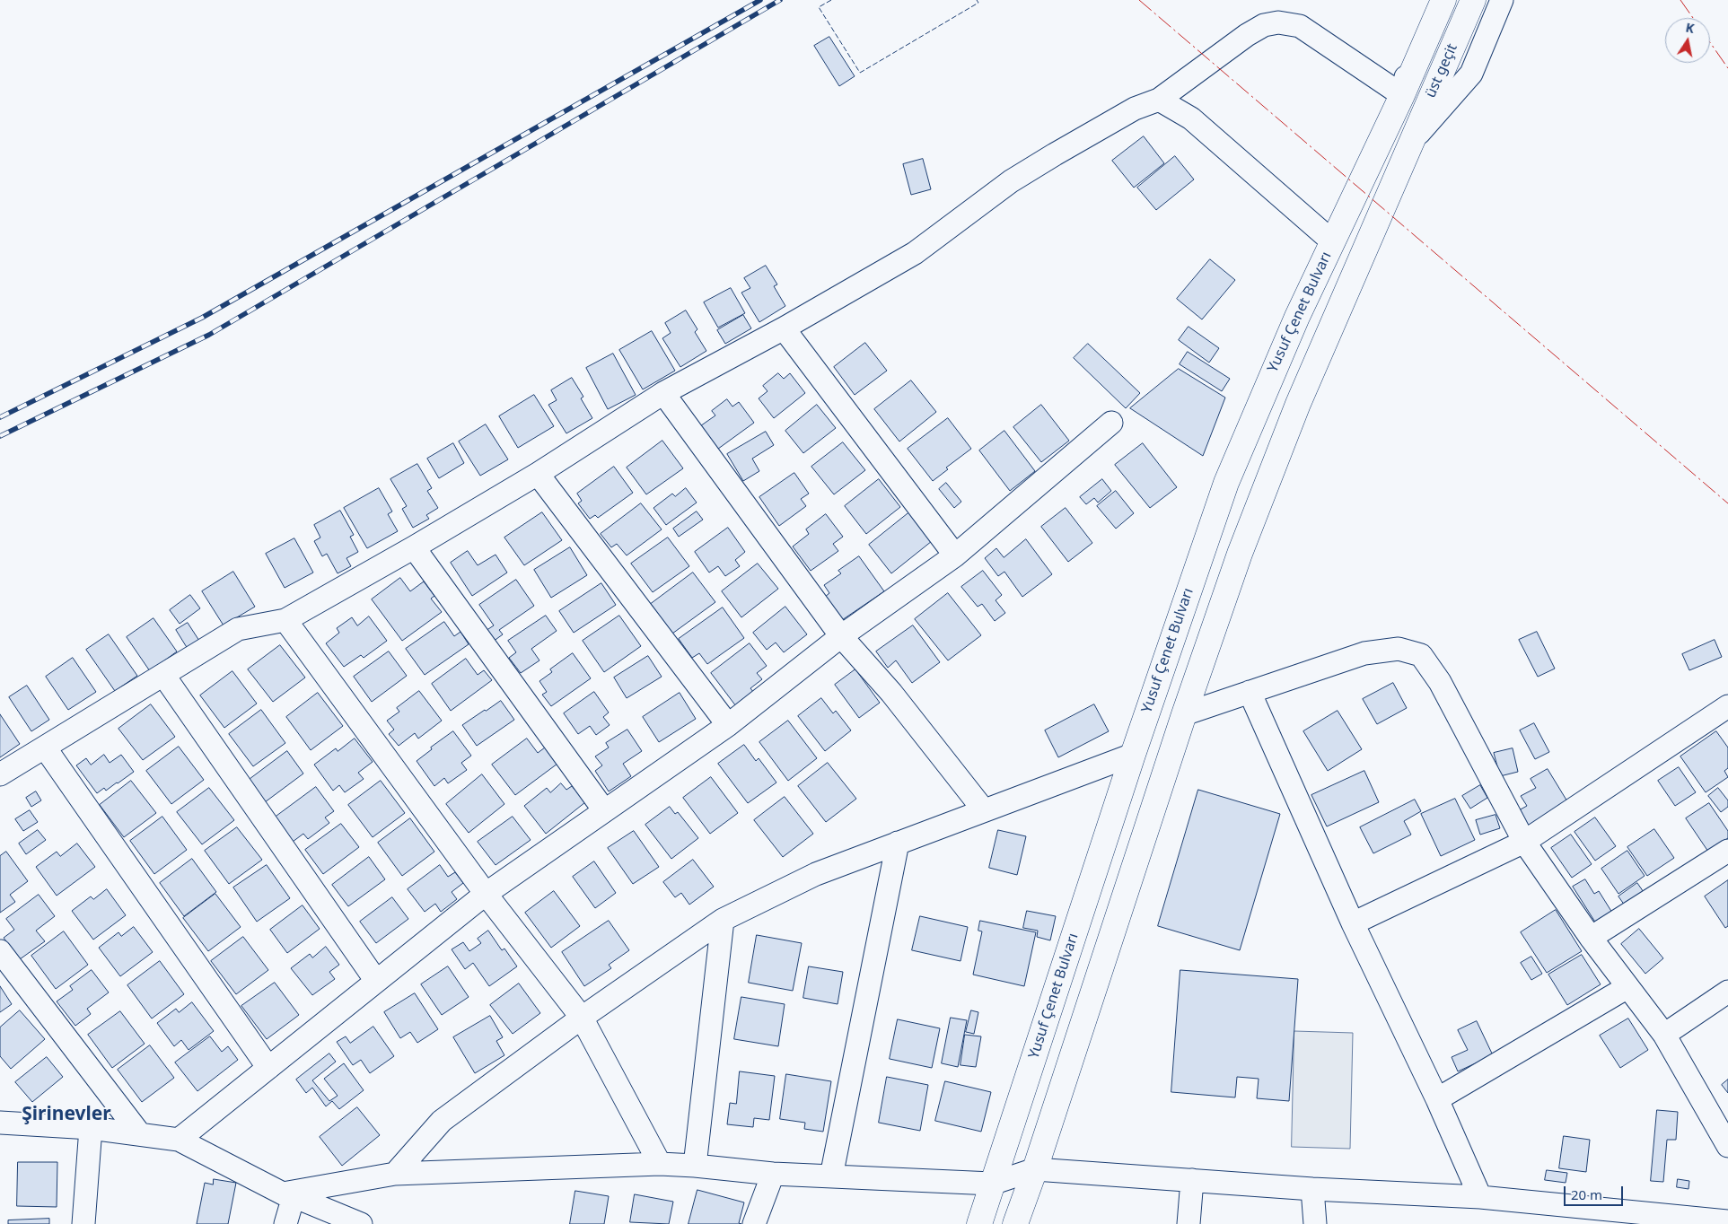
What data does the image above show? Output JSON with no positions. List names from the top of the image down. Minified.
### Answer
{"streets":{"highway":["üst geçit","Yusuf Çenet Bulvarı"]},"districts":["Şirinevler"],"scale_bar":"20 m","north":"top"}
